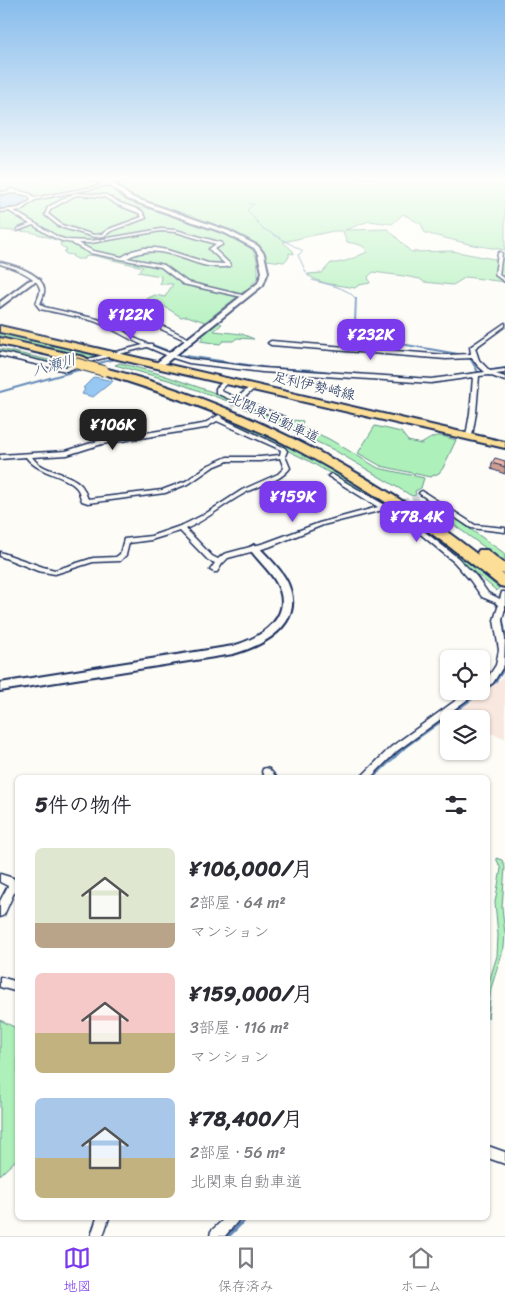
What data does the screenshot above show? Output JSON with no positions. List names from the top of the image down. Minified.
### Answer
{"streets":{"highway":["北関東自動車道"],"main road":["足利伊勢崎線"]},"water":["八瀬川"],"page":{"price":["¥122K","¥232K","¥106K","¥159K","¥78.4K"],"heading":"5件の物件","list":[{"name":"¥106,000/月","note":"2部屋 · 64 m² · マンション"},{"name":"¥159,000/月","note":"3部屋 · 116 m² · マンション"},{"name":"¥78,400/月","note":"2部屋 · 56 m² · 北関東自動車道"}],"tabs":["地図","保存済み","ホーム"]}}
